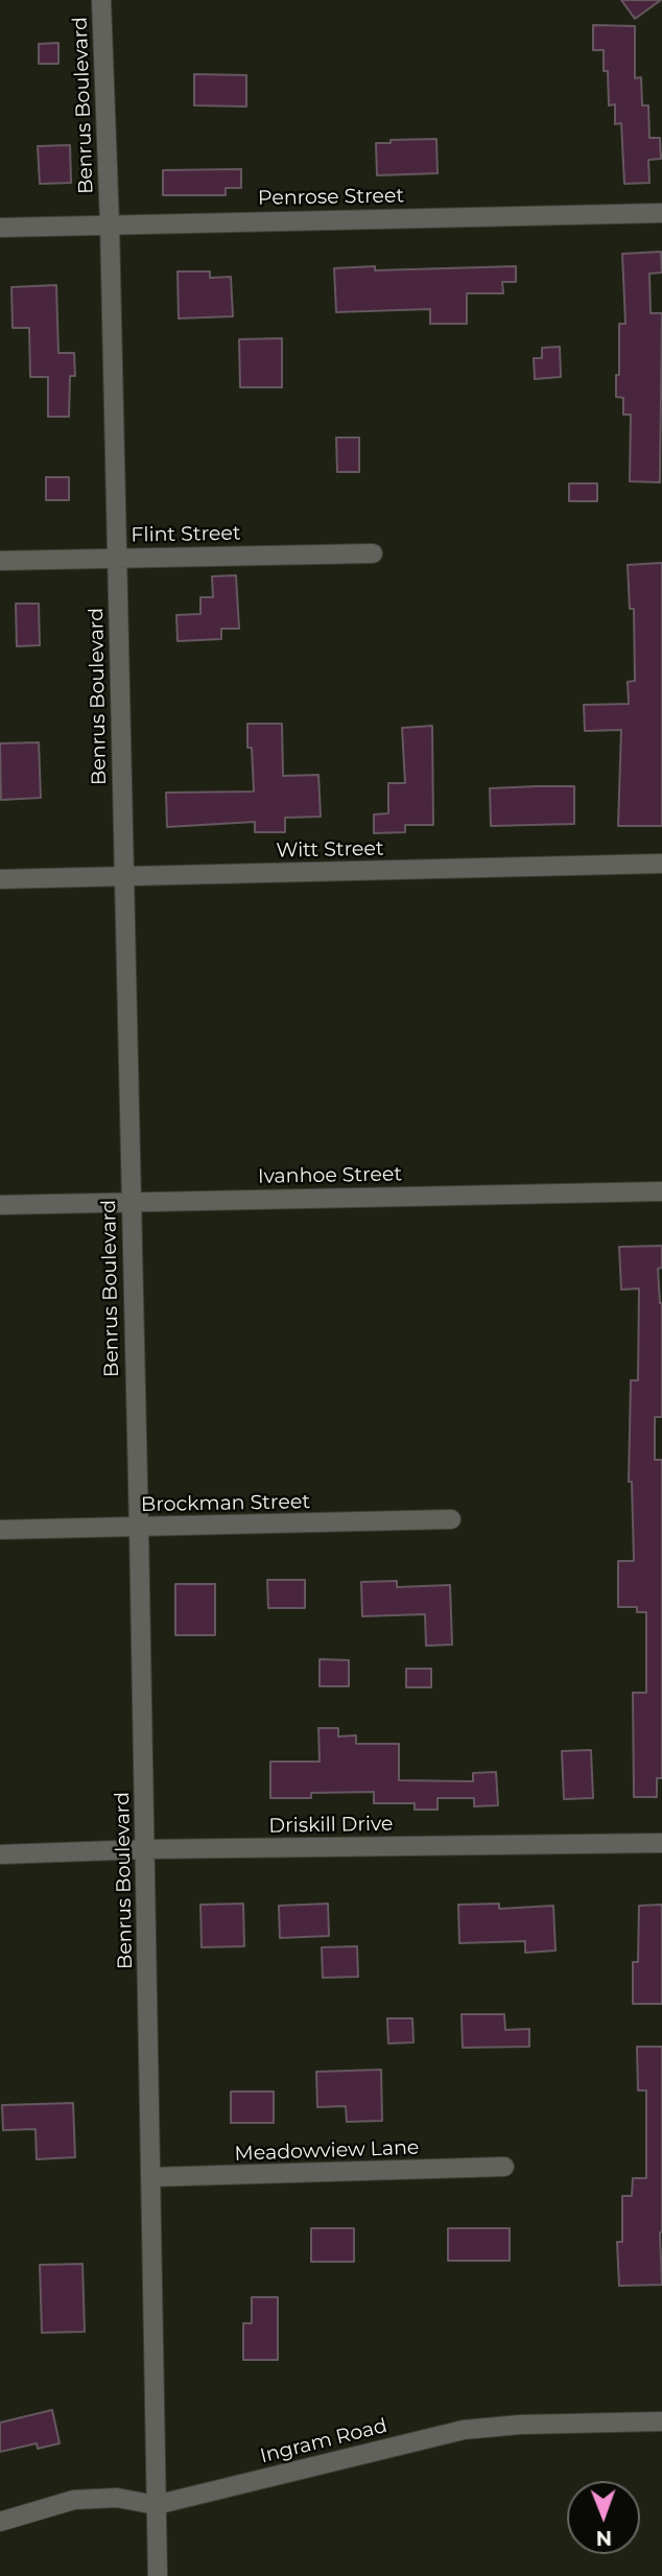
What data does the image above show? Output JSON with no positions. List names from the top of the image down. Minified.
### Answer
{"streets":{"street":["Benrus Boulevard","Penrose Street","Flint Street","Witt Street","Ivanhoe Street","Brockman Street","Driskill Drive","Meadowview Lane","Ingram Road"]},"crossings":[["Benrus Boulevard","Penrose Street"],["Benrus Boulevard","Flint Street"],["Benrus Boulevard","Witt Street"],["Benrus Boulevard","Ivanhoe Street"],["Benrus Boulevard","Brockman Street"],["Benrus Boulevard","Driskill Drive"],["Benrus Boulevard","Meadowview Lane"],["Benrus Boulevard","Ingram Road"]],"north":"bottom"}
